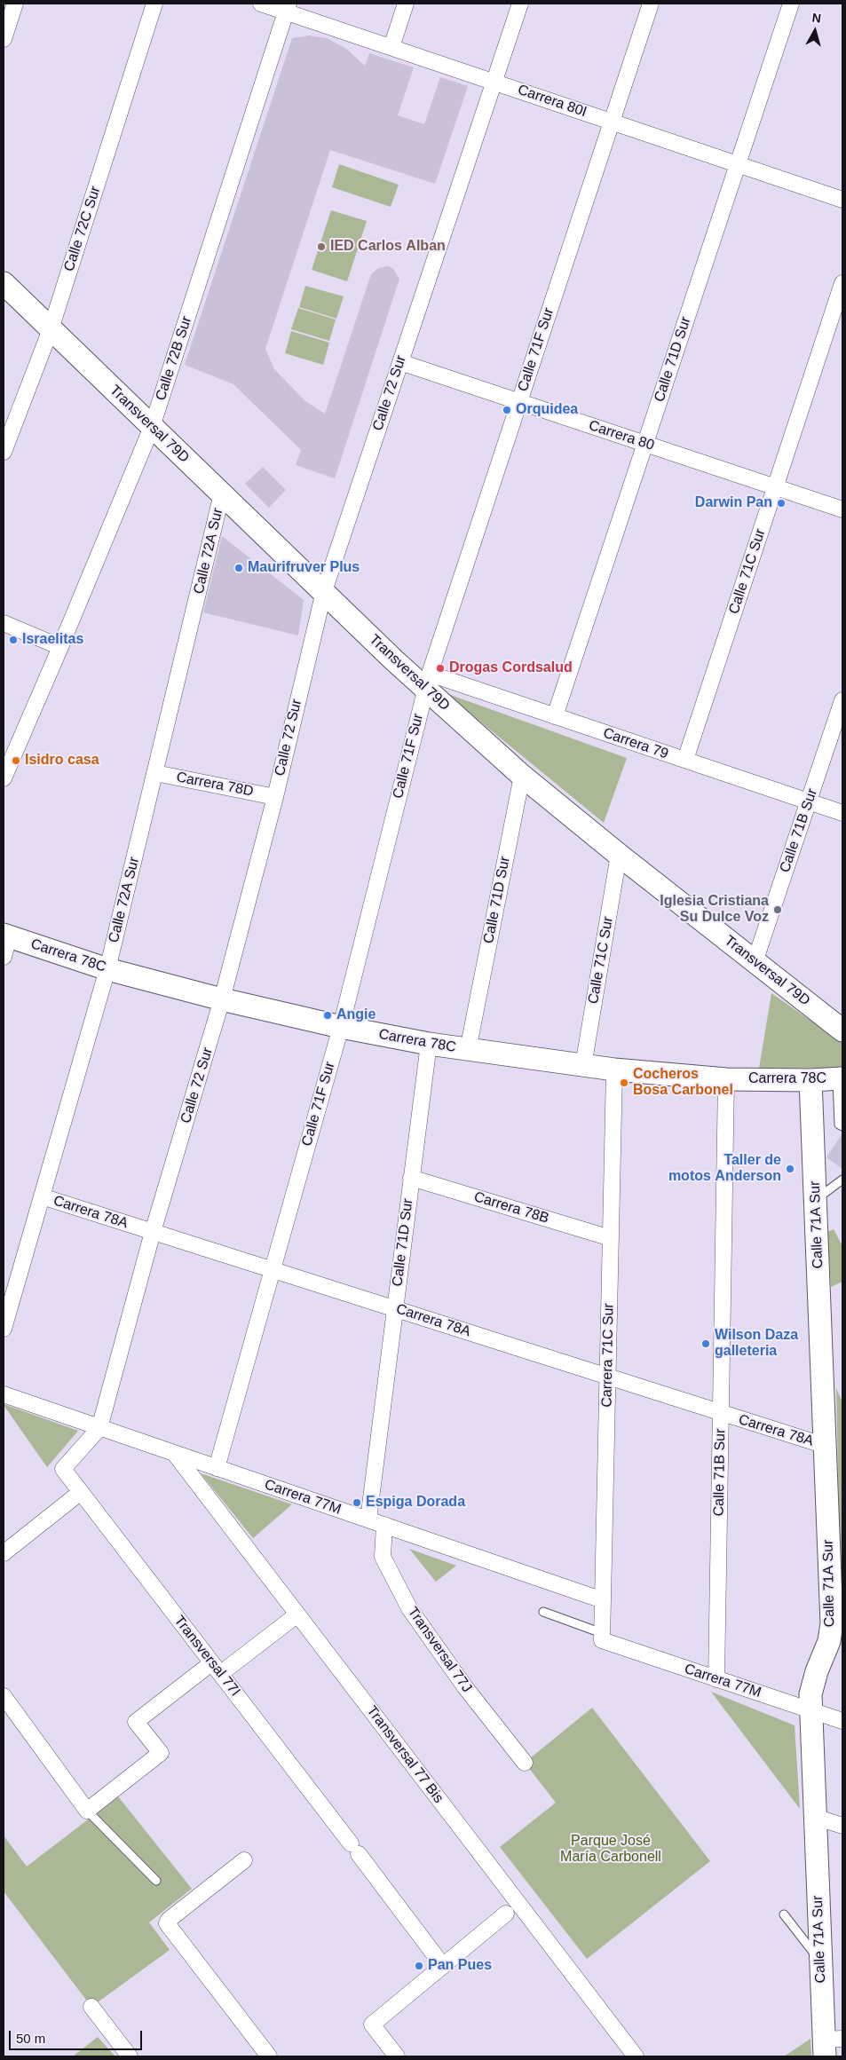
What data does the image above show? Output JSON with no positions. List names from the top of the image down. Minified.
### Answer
{"streets":{"street":["Carrera 80I","Calle 72C Sur","Calle 71F Sur","Calle 72B Sur","Calle 71D Sur","Calle 72 Sur","Transversal 79D","Carrera 80","Calle 72A Sur","Calle 71C Sur","Carrera 79","Carrera 78D","Calle 71B Sur","Carrera 78C","Carrera 78B","Carrera 78A","Calle 71A Sur","Carrera 71C Sur","Carrera 77M","Transversal 77J","Transversal 77I","Transversal 77 Bis"]},"crossings":[["Carrera 80I","Calle 71F Sur"],["Carrera 80I","Calle 72B Sur"],["Carrera 80I","Calle 71D Sur"],["Carrera 80I","Calle 72 Sur"],["Calle 72C Sur","Transversal 79D"],["Calle 71F Sur","Transversal 79D"],["Calle 71F Sur","Carrera 80"],["Calle 71F Sur","Carrera 79"],["Calle 71F Sur","Carrera 78C"],["Calle 71F Sur","Carrera 78A"],["Calle 71F Sur","Carrera 77M"],["Calle 72B Sur","Transversal 79D"],["Calle 71D Sur","Transversal 79D"],["Calle 71D Sur","Carrera 80"],["Calle 71D Sur","Carrera 79"],["Calle 71D Sur","Carrera 78C"],["Calle 71D Sur","Carrera 78B"],["Calle 71D Sur","Carrera 78A"],["Calle 71D Sur","Carrera 77M"],["Calle 72 Sur","Transversal 79D"],["Calle 72 Sur","Carrera 80"],["Calle 72 Sur","Carrera 78D"],["Calle 72 Sur","Carrera 78C"],["Calle 72 Sur","Carrera 78A"],["Calle 72 Sur","Carrera 77M"],["Calle 72 Sur","Transversal 77I"],["Transversal 79D","Calle 72A Sur"],["Transversal 79D","Calle 71C Sur"],["Transversal 79D","Carrera 79"],["Transversal 79D","Calle 71B Sur"],["Carrera 80","Calle 71C Sur"],["Calle 72A Sur","Carrera 78D"],["Calle 72A Sur","Carrera 78C"],["Calle 72A Sur","Carrera 78A"],["Calle 71C Sur","Carrera 79"],["Calle 71C Sur","Carrera 78C"],["Carrera 79","Calle 71B Sur"],["Calle 71B Sur","Carrera 78C"],["Calle 71B Sur","Carrera 78A"],["Calle 71B Sur","Carrera 77M"],["Carrera 78C","Calle 71A Sur"],["Carrera 78C","Carrera 71C Sur"],["Carrera 78B","Carrera 71C Sur"],["Carrera 78A","Calle 71A Sur"],["Carrera 78A","Carrera 71C Sur"],["Calle 71A Sur","Carrera 77M"],["Carrera 71C Sur","Carrera 77M"],["Carrera 77M","Transversal 77J"],["Carrera 77M","Transversal 77 Bis"]],"parks":["Parque José María Carbonell"],"places":["IED Carlos Alban","Orquidea","Darwin Pan","Maurifruver Plus","Israelitas","Drogas Cordsalud","Isidro casa","Iglesia Cristiana Su Dulce Voz","Angie","Cocheros Bosa Carbonel","Taller de motos Anderson","Wilson Daza galleteria","Espiga Dorada","Pan Pues"],"scale_bar":"50 m","north":"top"}
